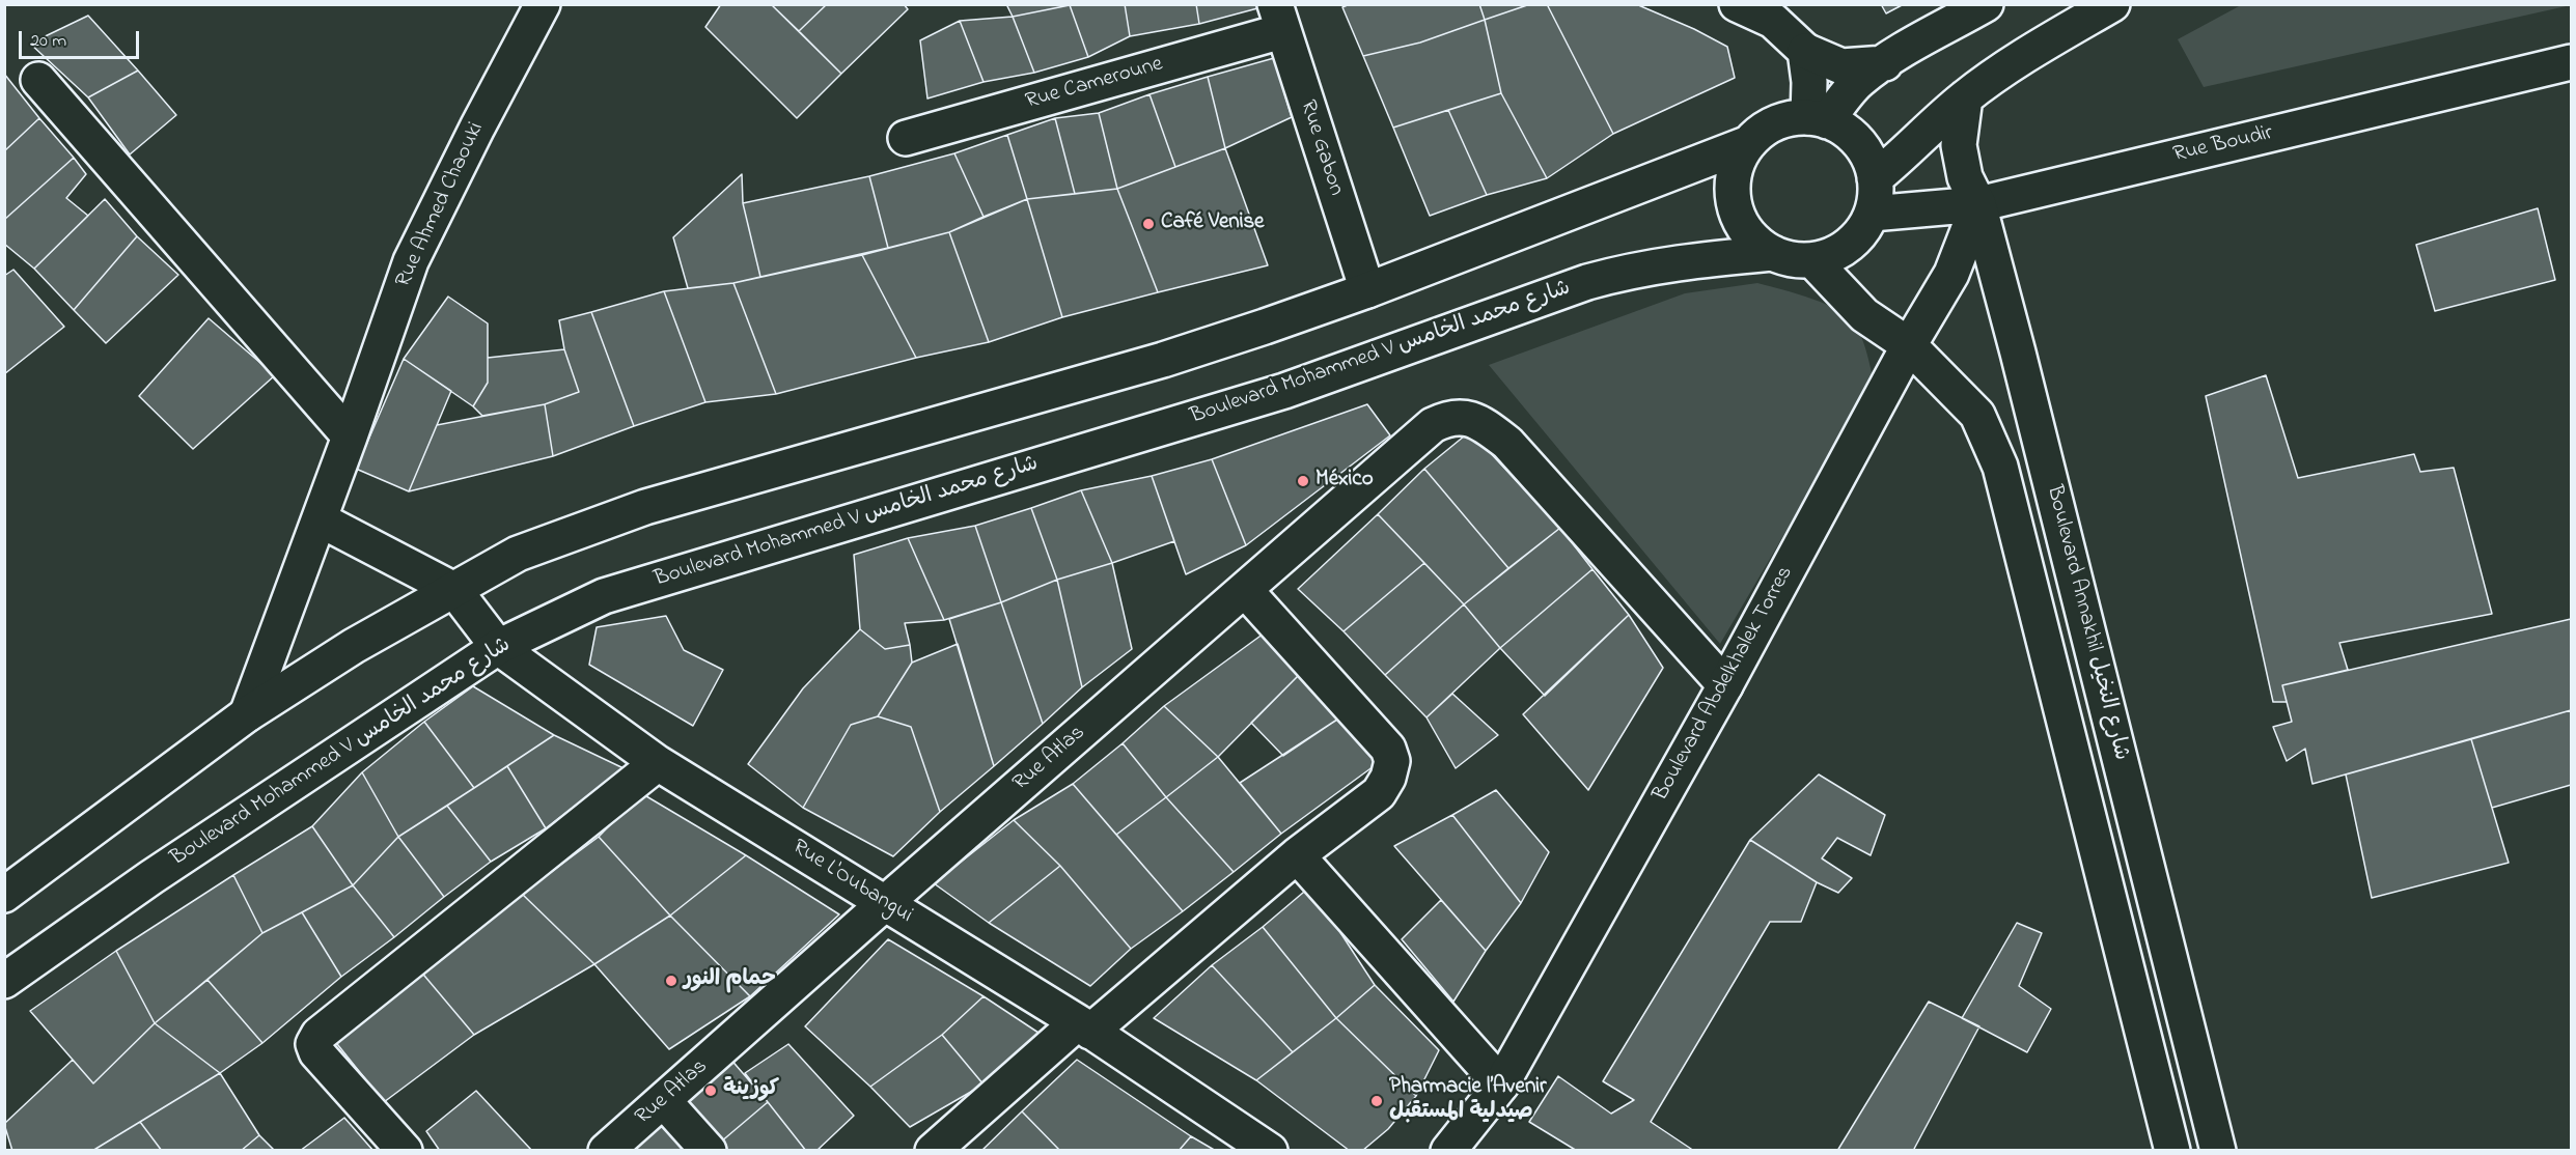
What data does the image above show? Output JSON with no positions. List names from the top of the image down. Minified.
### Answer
{"streets":{"main road":["Rue Cameroune","Rue Boudir","Rue Gabon","Rue Ahmed Chaouki","Boulevard Mohammed V شارع محمد الخامس","Boulevard Annakhil شارع النخيل","Boulevard Abdelkhalek Torres","Rue Atlas","Rue L'Oubangui"]},"crossings":[["Rue Cameroune","Rue Gabon"],["Rue Boudir","Boulevard Mohammed V شارع محمد الخامس"],["Rue Boudir","Boulevard Annakhil شارع النخيل"],["Rue Boudir","Boulevard Abdelkhalek Torres"],["Boulevard Mohammed V شارع محمد الخامس","Boulevard Annakhil شارع النخيل"],["Boulevard Mohammed V شارع محمد الخامس","Rue L'Oubangui"],["Boulevard Annakhil شارع النخيل","Boulevard Abdelkhalek Torres"],["Boulevard Abdelkhalek Torres","Rue Atlas"],["Rue Atlas","Rue L'Oubangui"]],"places":["Café Venise","México","حمام النور","كوزينة","Pharmacie l’Avenir صيدلية المستقبل"],"scale_bar":"20 m"}
